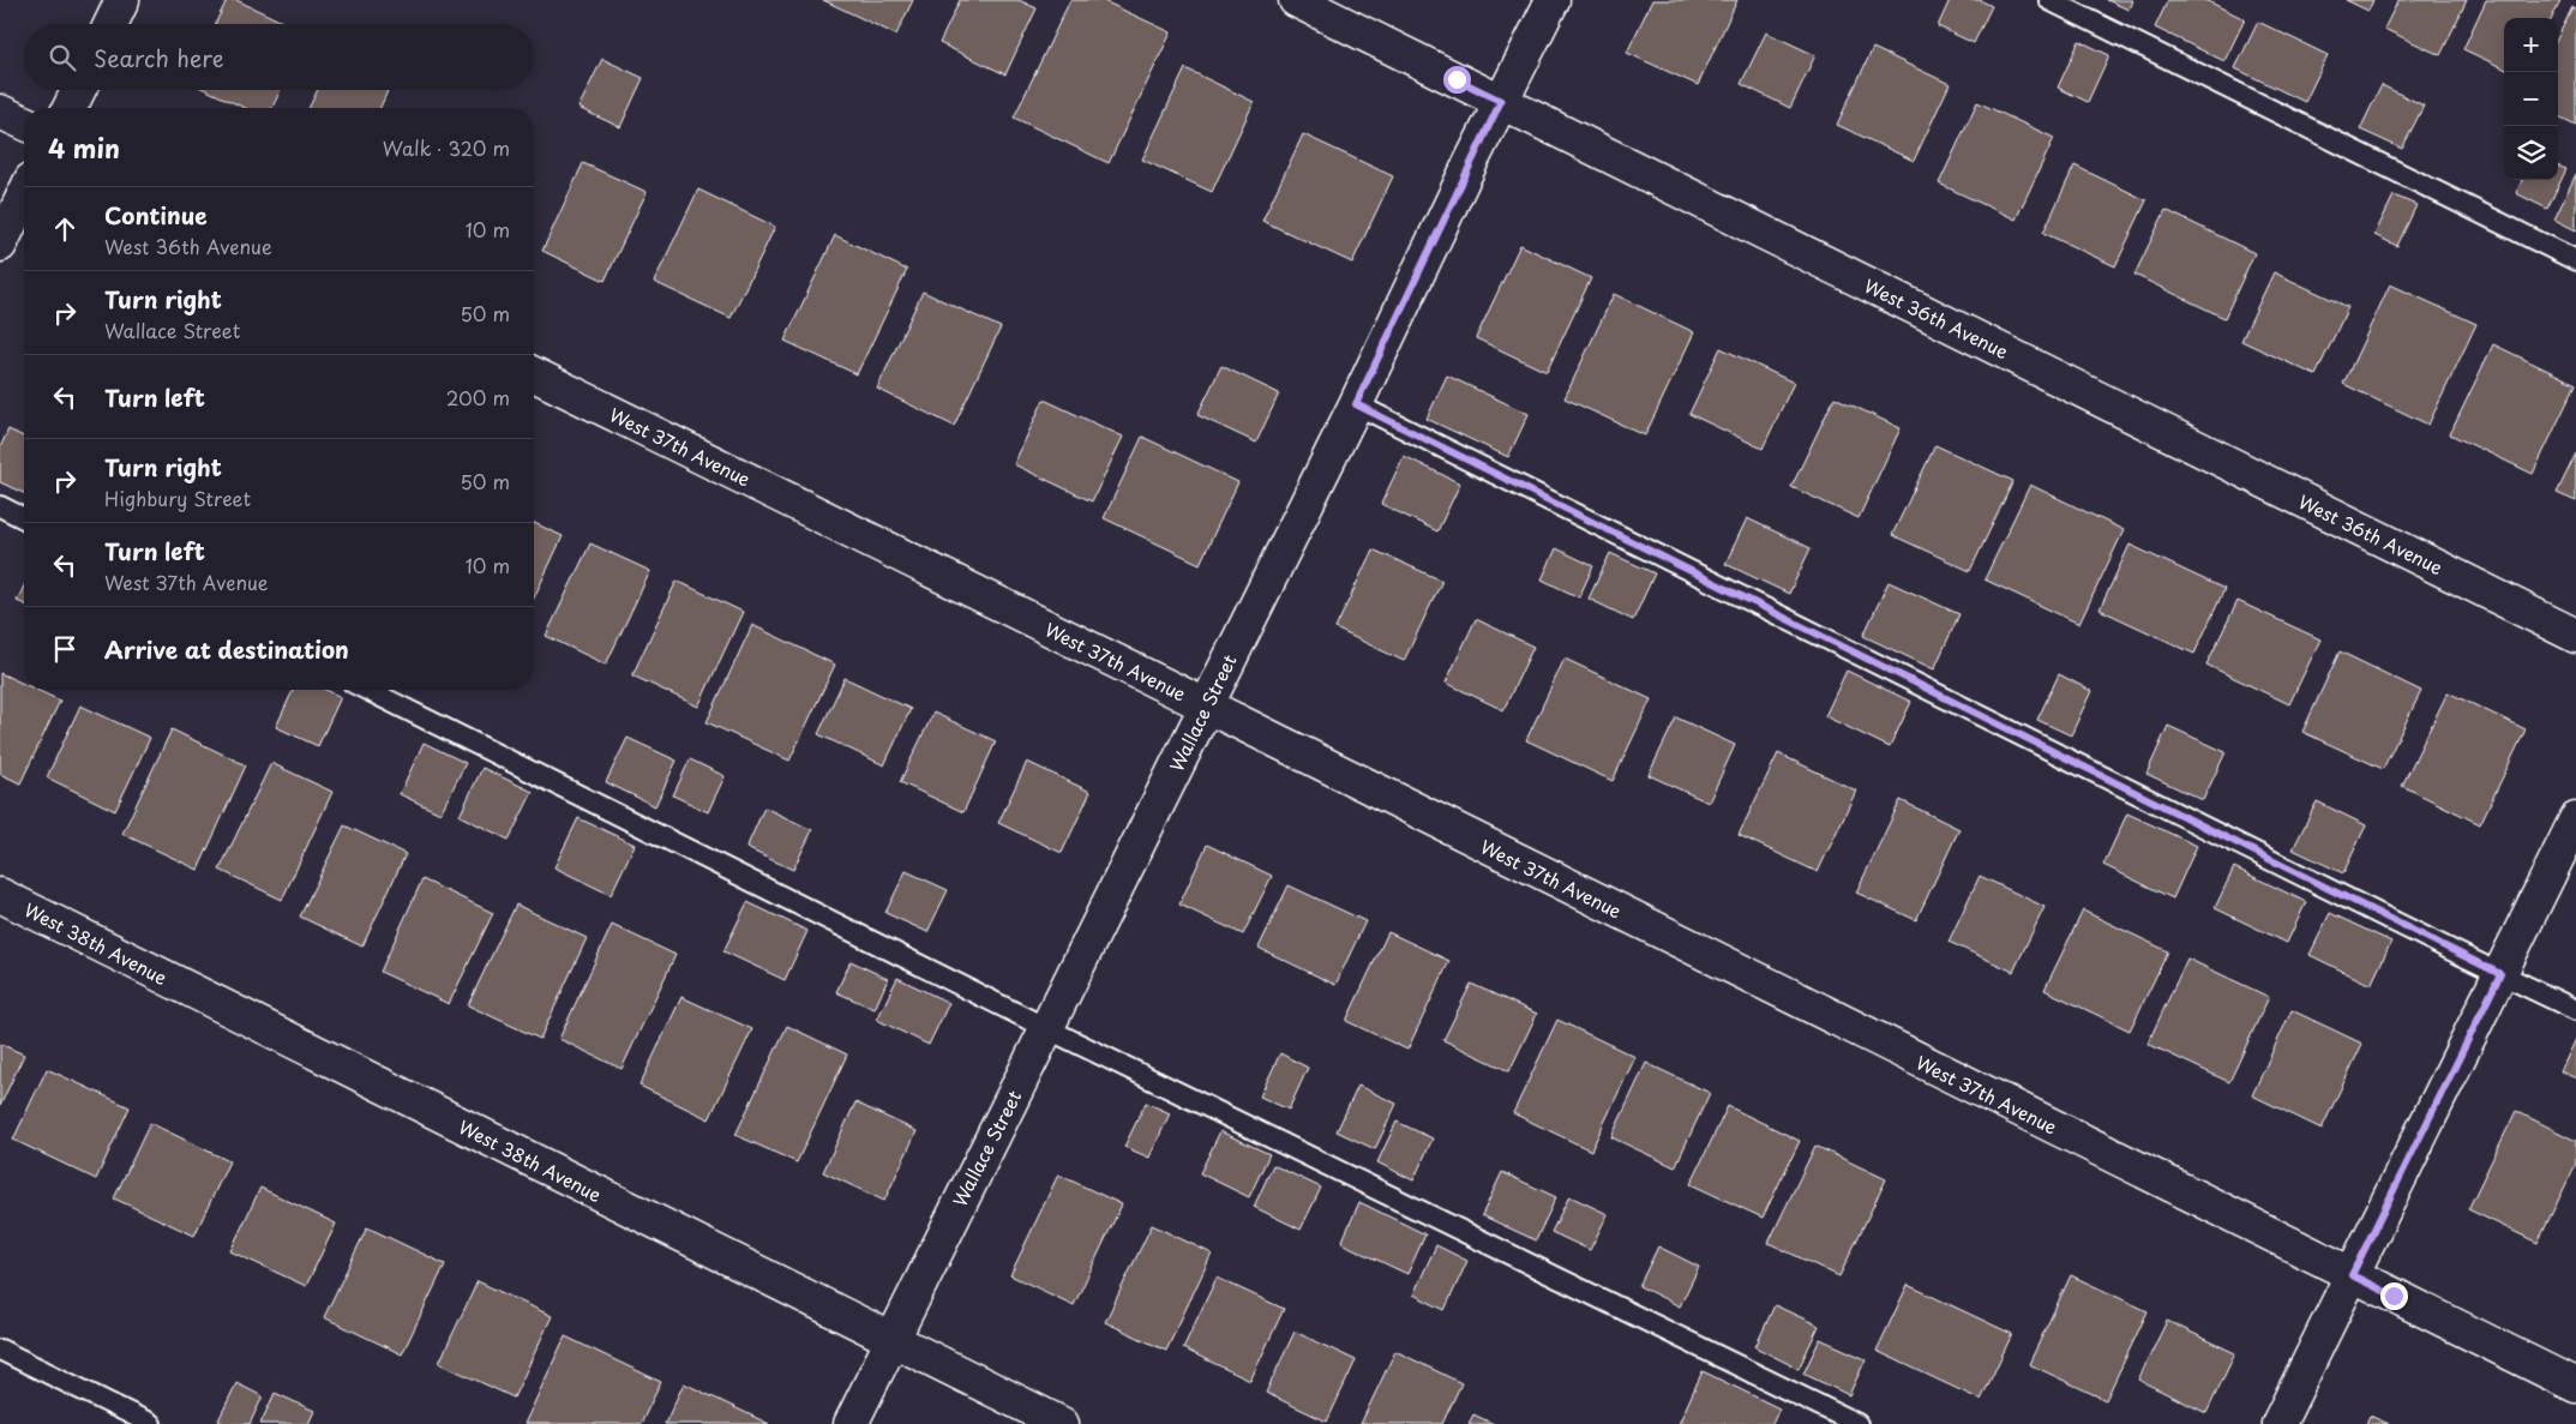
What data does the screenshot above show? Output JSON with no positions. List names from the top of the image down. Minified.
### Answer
{"streets":{"street":["West 36th Avenue","West 37th Avenue","Wallace Street","West 38th Avenue"]},"crossings":[["West 36th Avenue","Wallace Street"],["West 37th Avenue","Wallace Street"],["Wallace Street","West 38th Avenue"]],"page":{"map_buttons":["+","−"],"search":"Search here","heading":["4 min","Walk · 320 m"],"list":[["Continue","West 36th Avenue","10 m"],["Turn right","Wallace Street","50 m"],["Turn left","200 m"],["Turn right","Highbury Street","50 m"],["Turn left","West 37th Avenue","10 m"],"Arrive at destination"]}}
